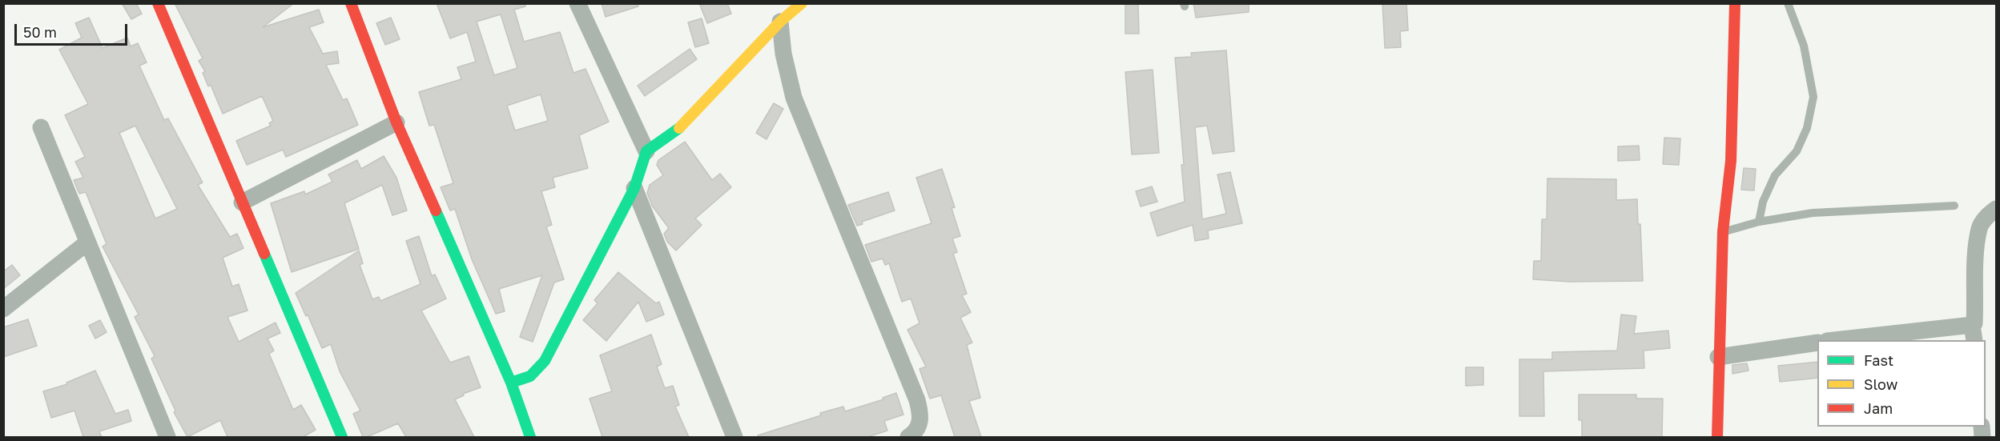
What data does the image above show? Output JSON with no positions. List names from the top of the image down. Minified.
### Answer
{"legend":["Fast","Slow","Jam"],"scale_bar":"50 m"}
